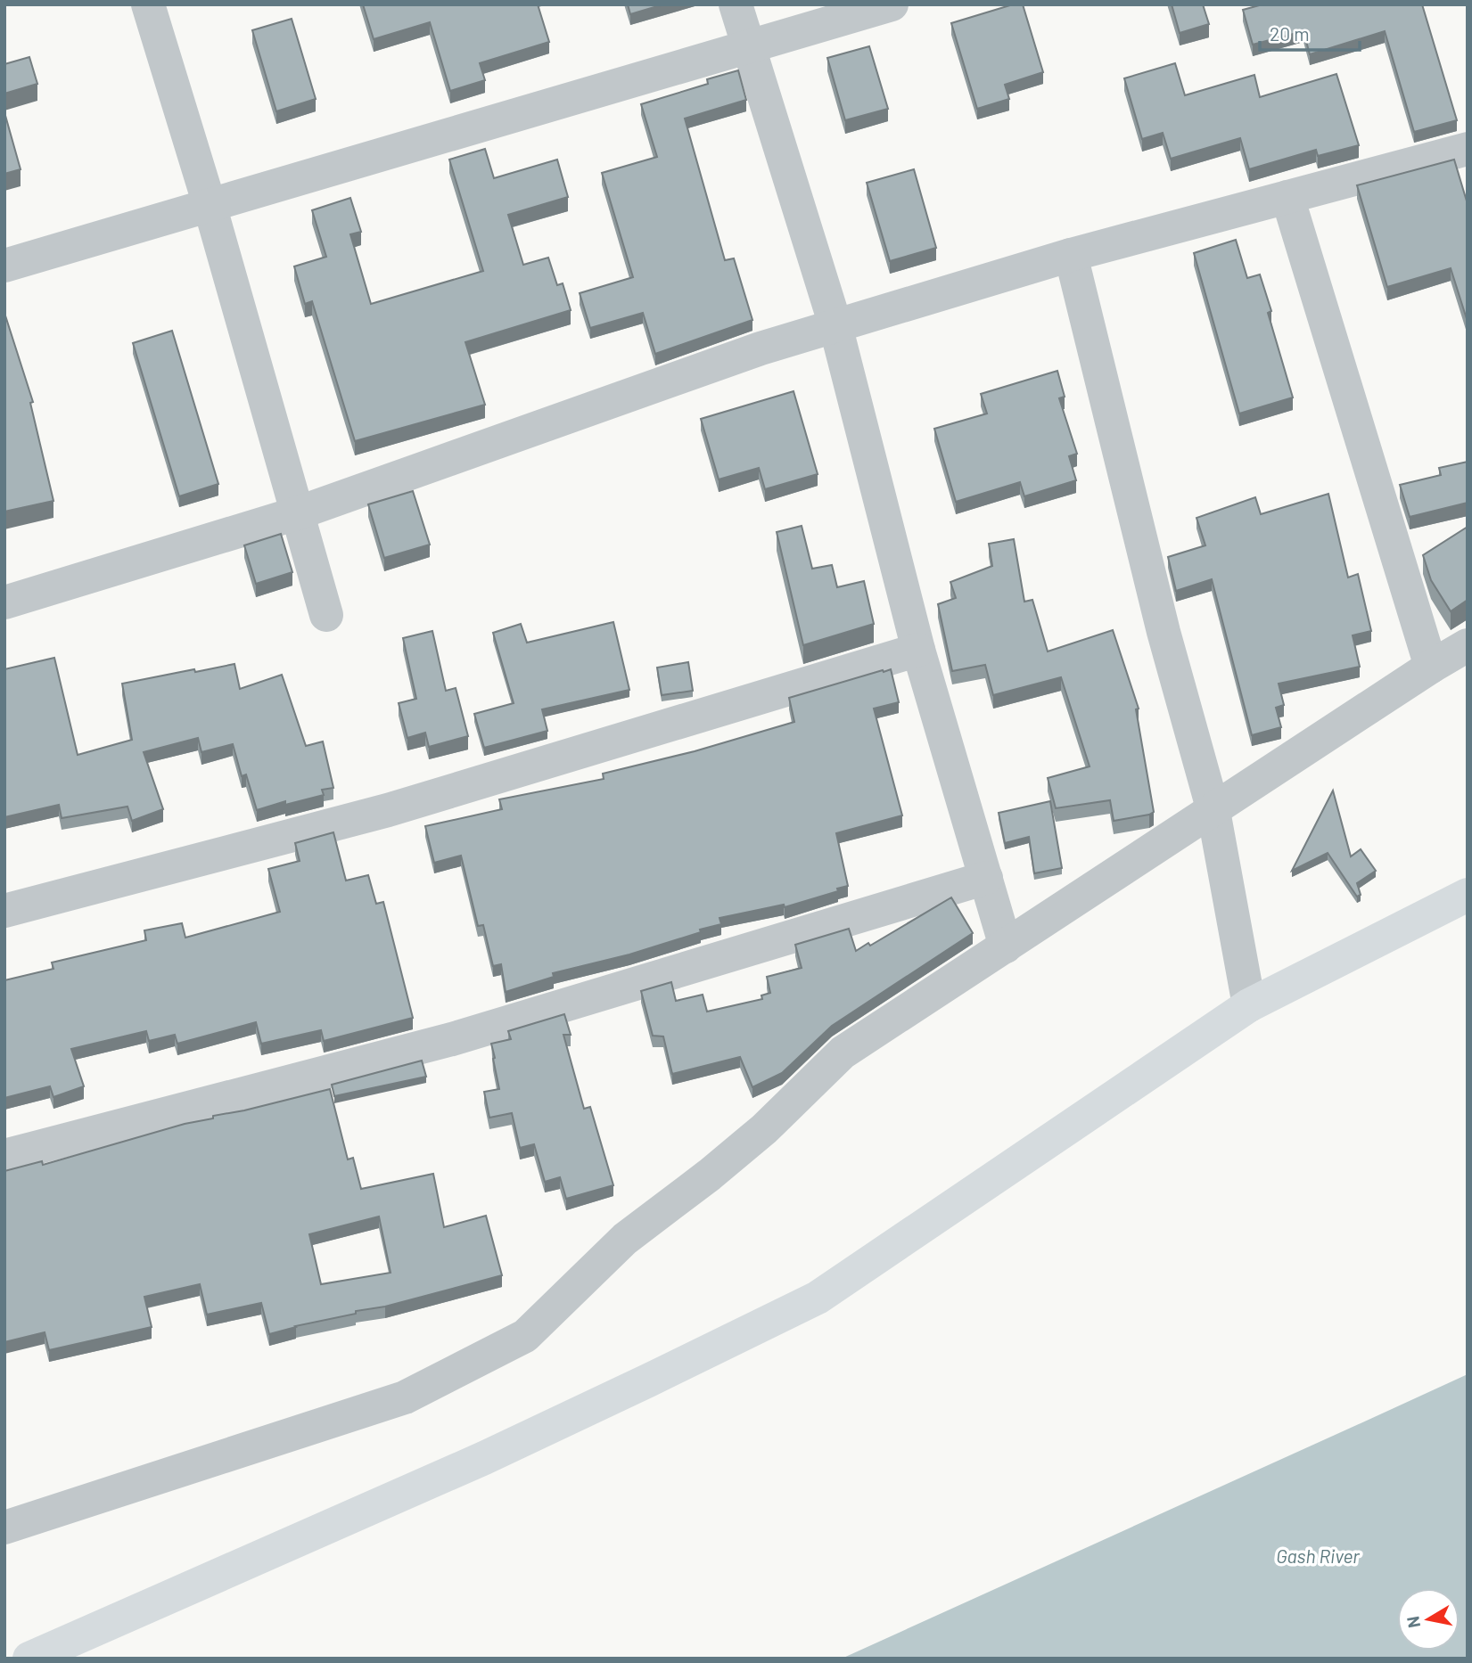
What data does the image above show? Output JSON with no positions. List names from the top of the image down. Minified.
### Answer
{"water":["Gash River"],"scale_bar":"20 m","north":"left"}
